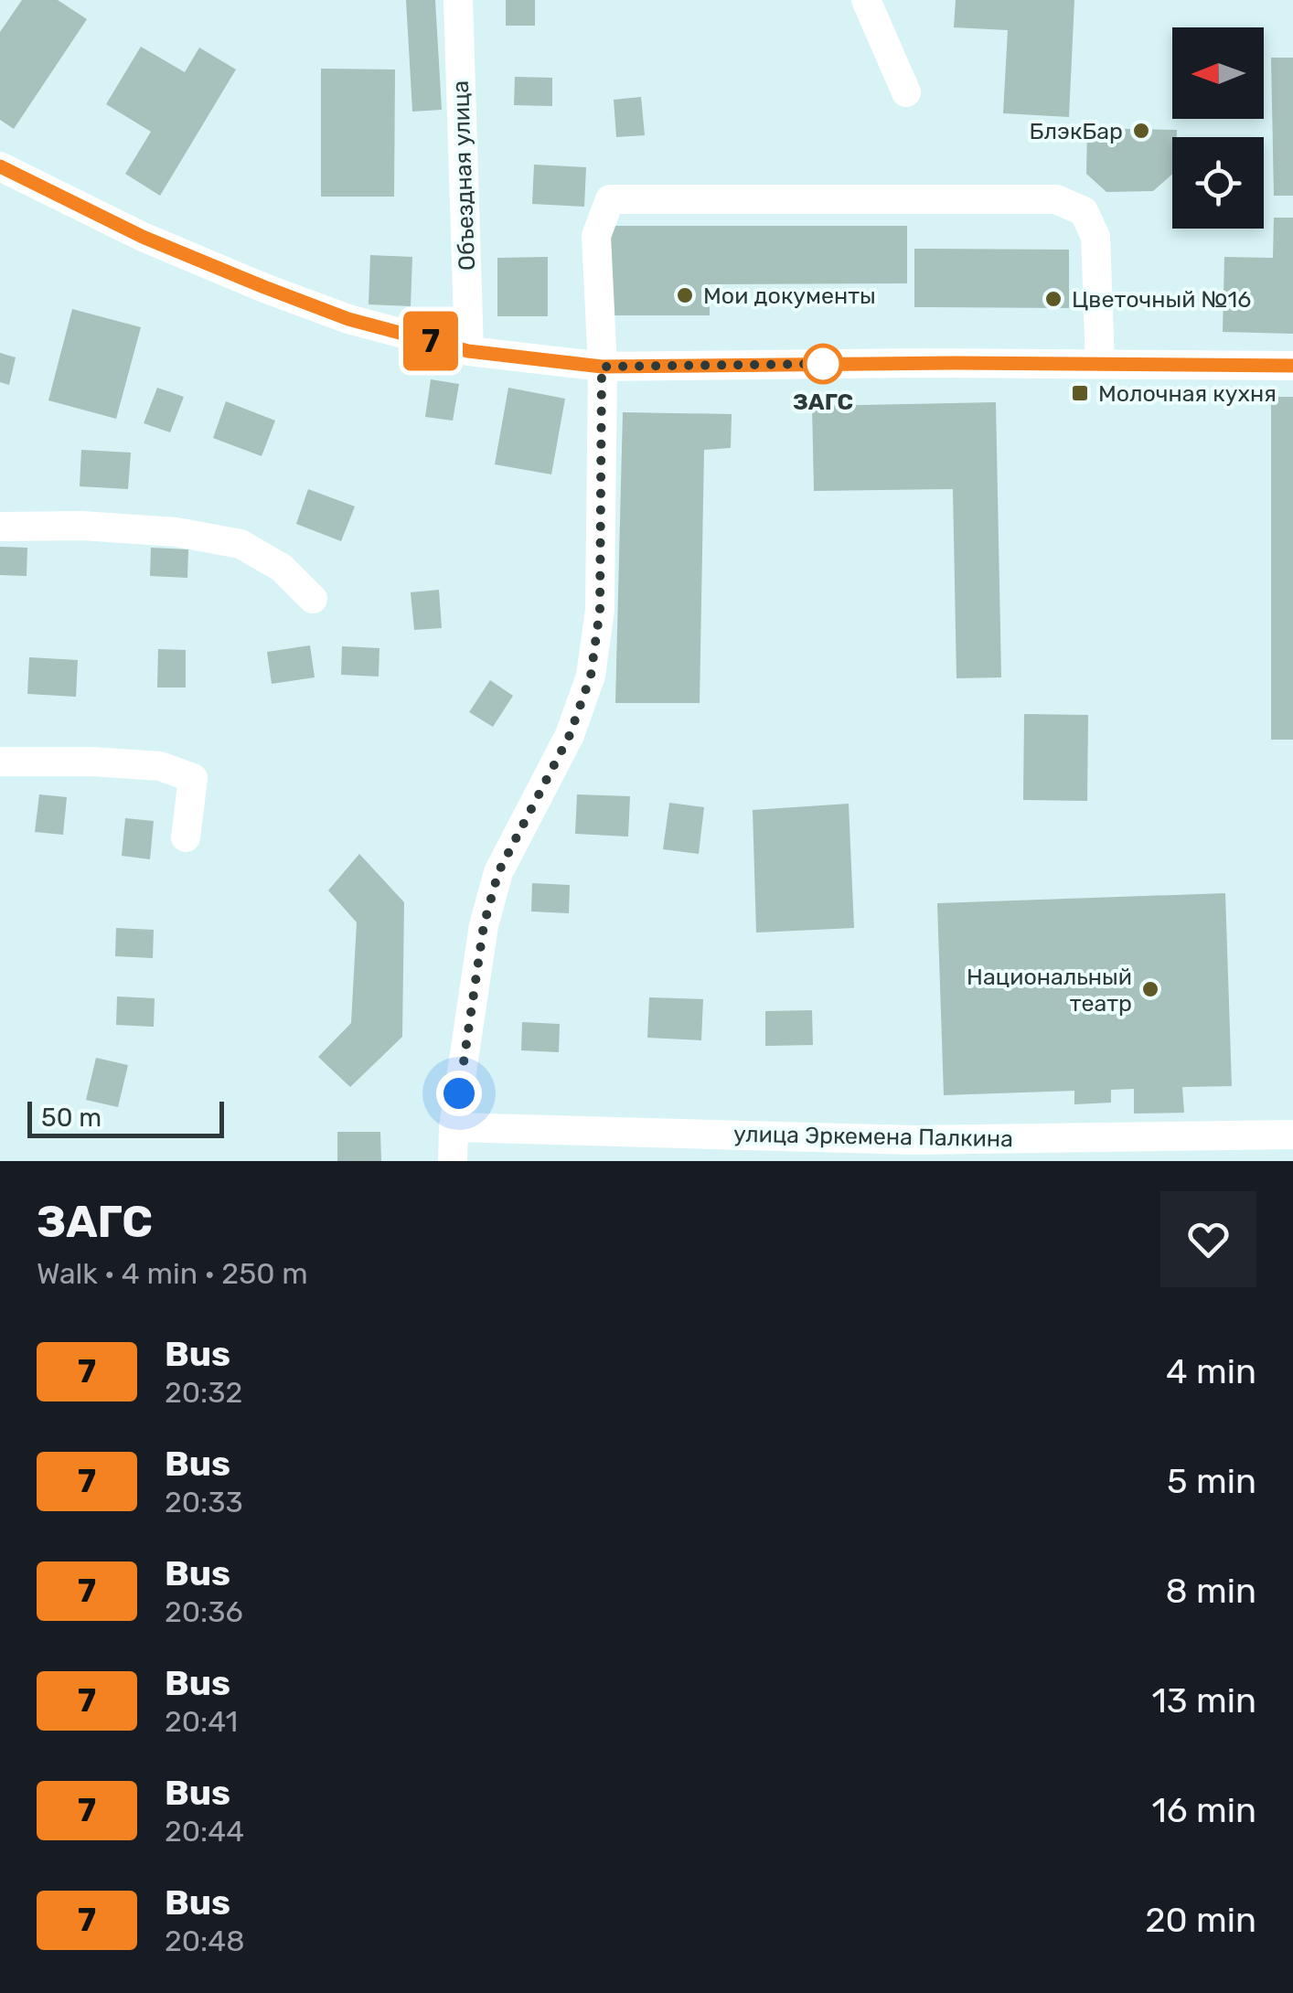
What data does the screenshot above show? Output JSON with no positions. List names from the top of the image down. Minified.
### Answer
{"streets":{"street":["Объездная улица","улица Эркемена Палкина"]},"places":{"other":["БлэкБар","Мои документы","Цветочный №16","ЗАГС","Национальный театр"],"transit":["Молочная кухня"]},"lines":["bus line 7"],"scale_bar":"50 m","north":"left","page":{"on_map":"7","scale":"50 m","heading":["ЗАГС","Walk · 4 min · 250 m"],"list":[{"mark":"7","name":"Bus","note":"20:32","value":"4 min"},{"mark":"7","name":"Bus","note":"20:33","value":"5 min"},{"mark":"7","name":"Bus","note":"20:36","value":"8 min"},{"mark":"7","name":"Bus","note":"20:41","value":"13 min"},{"mark":"7","name":"Bus","note":"20:44","value":"16 min"},{"mark":"7","name":"Bus","note":"20:48","value":"20 min"}]}}
